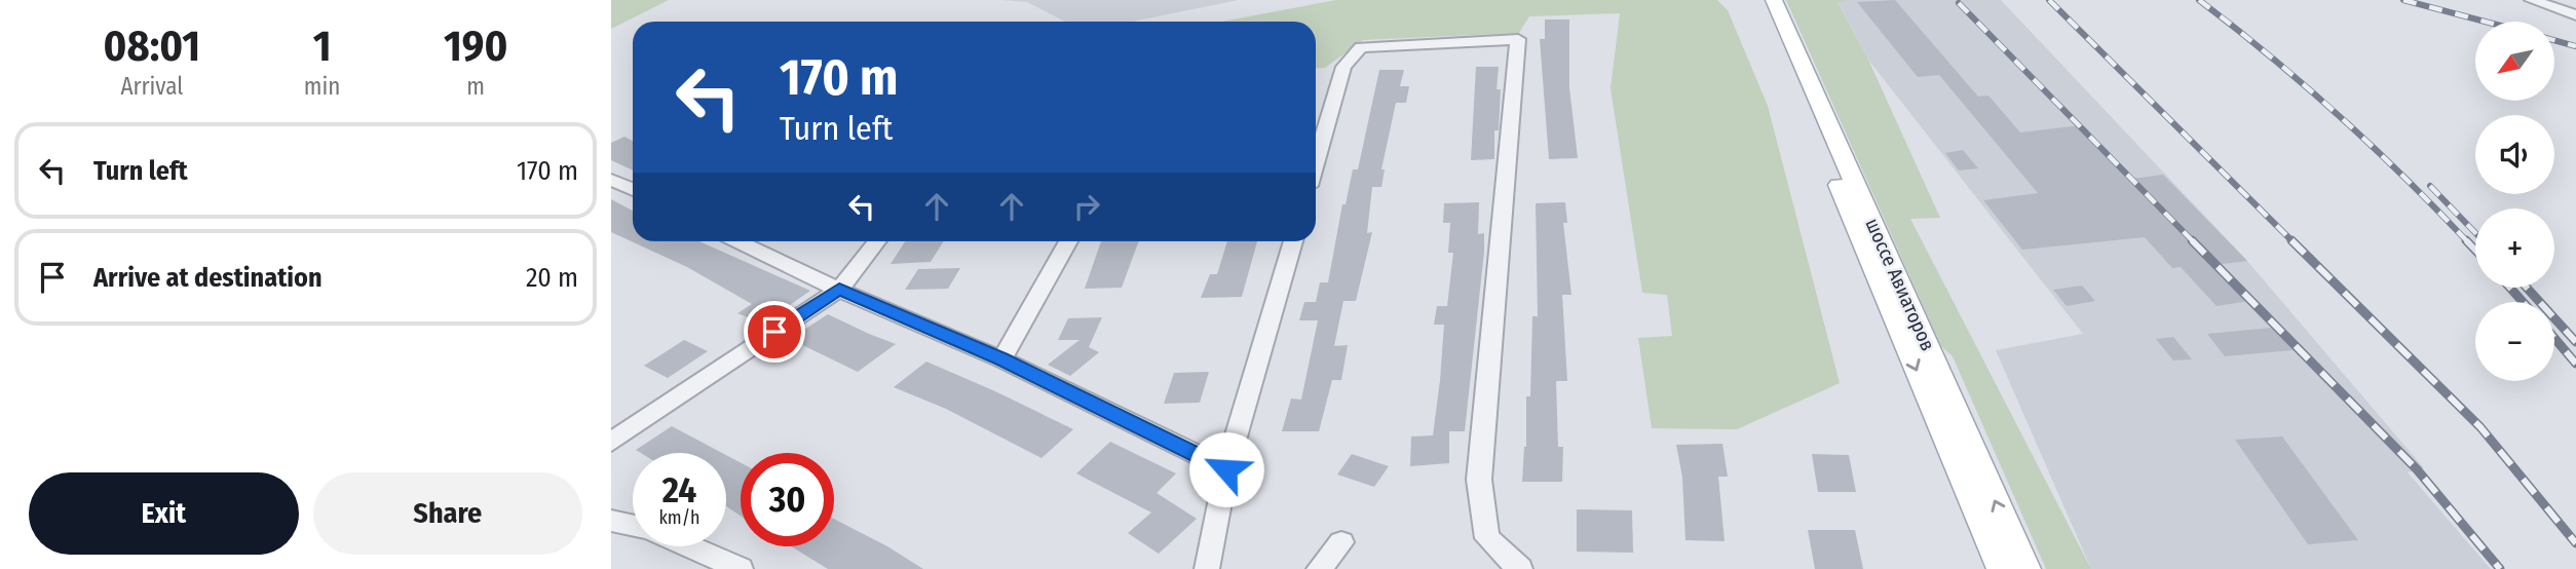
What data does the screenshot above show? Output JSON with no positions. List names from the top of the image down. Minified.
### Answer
{"streets":{"main road":["шоссе Авиаторов"]},"north":"bottom left","page":{"eta":["08:01","Arrival","1","min","190","m"],"map_buttons":["+","−"],"turn":["170 m","Turn left"],"list":[{"name":"Turn left","value":"170 m"},{"name":"Arrive at destination","value":"20 m"}],"speed":"24 km/h","limit":"30","buttons":["Exit","Share"]}}
